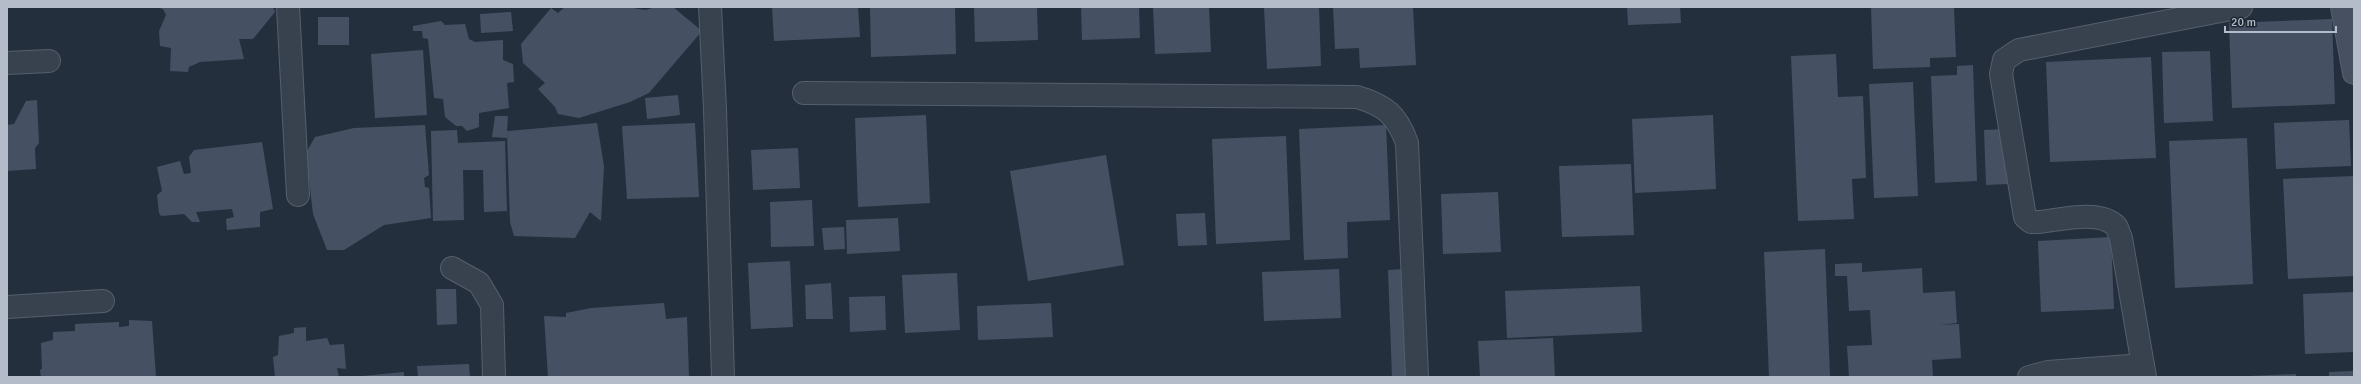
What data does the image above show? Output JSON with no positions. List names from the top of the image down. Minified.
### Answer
{"scale_bar":"20 m"}
